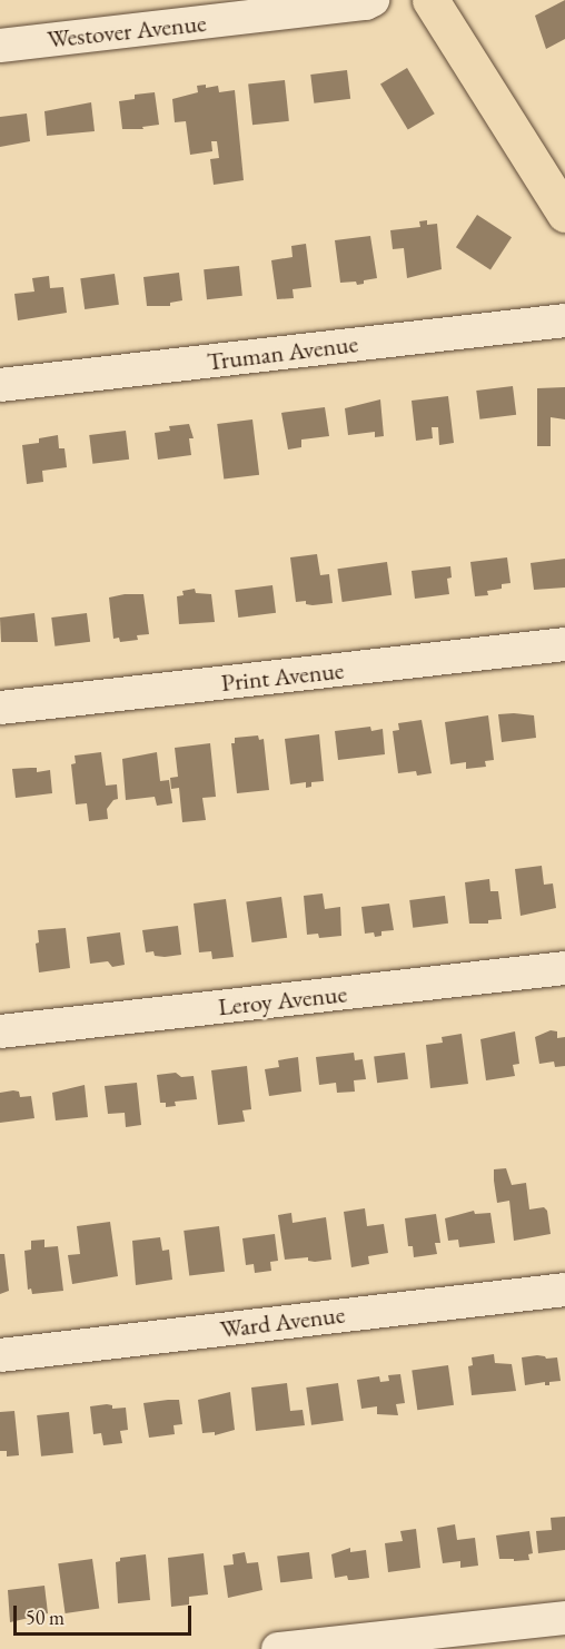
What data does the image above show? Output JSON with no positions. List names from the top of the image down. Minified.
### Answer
{"streets":{"street":["Westover Avenue","Truman Avenue","Print Avenue","Leroy Avenue","Ward Avenue"]},"scale_bar":"50 m"}
